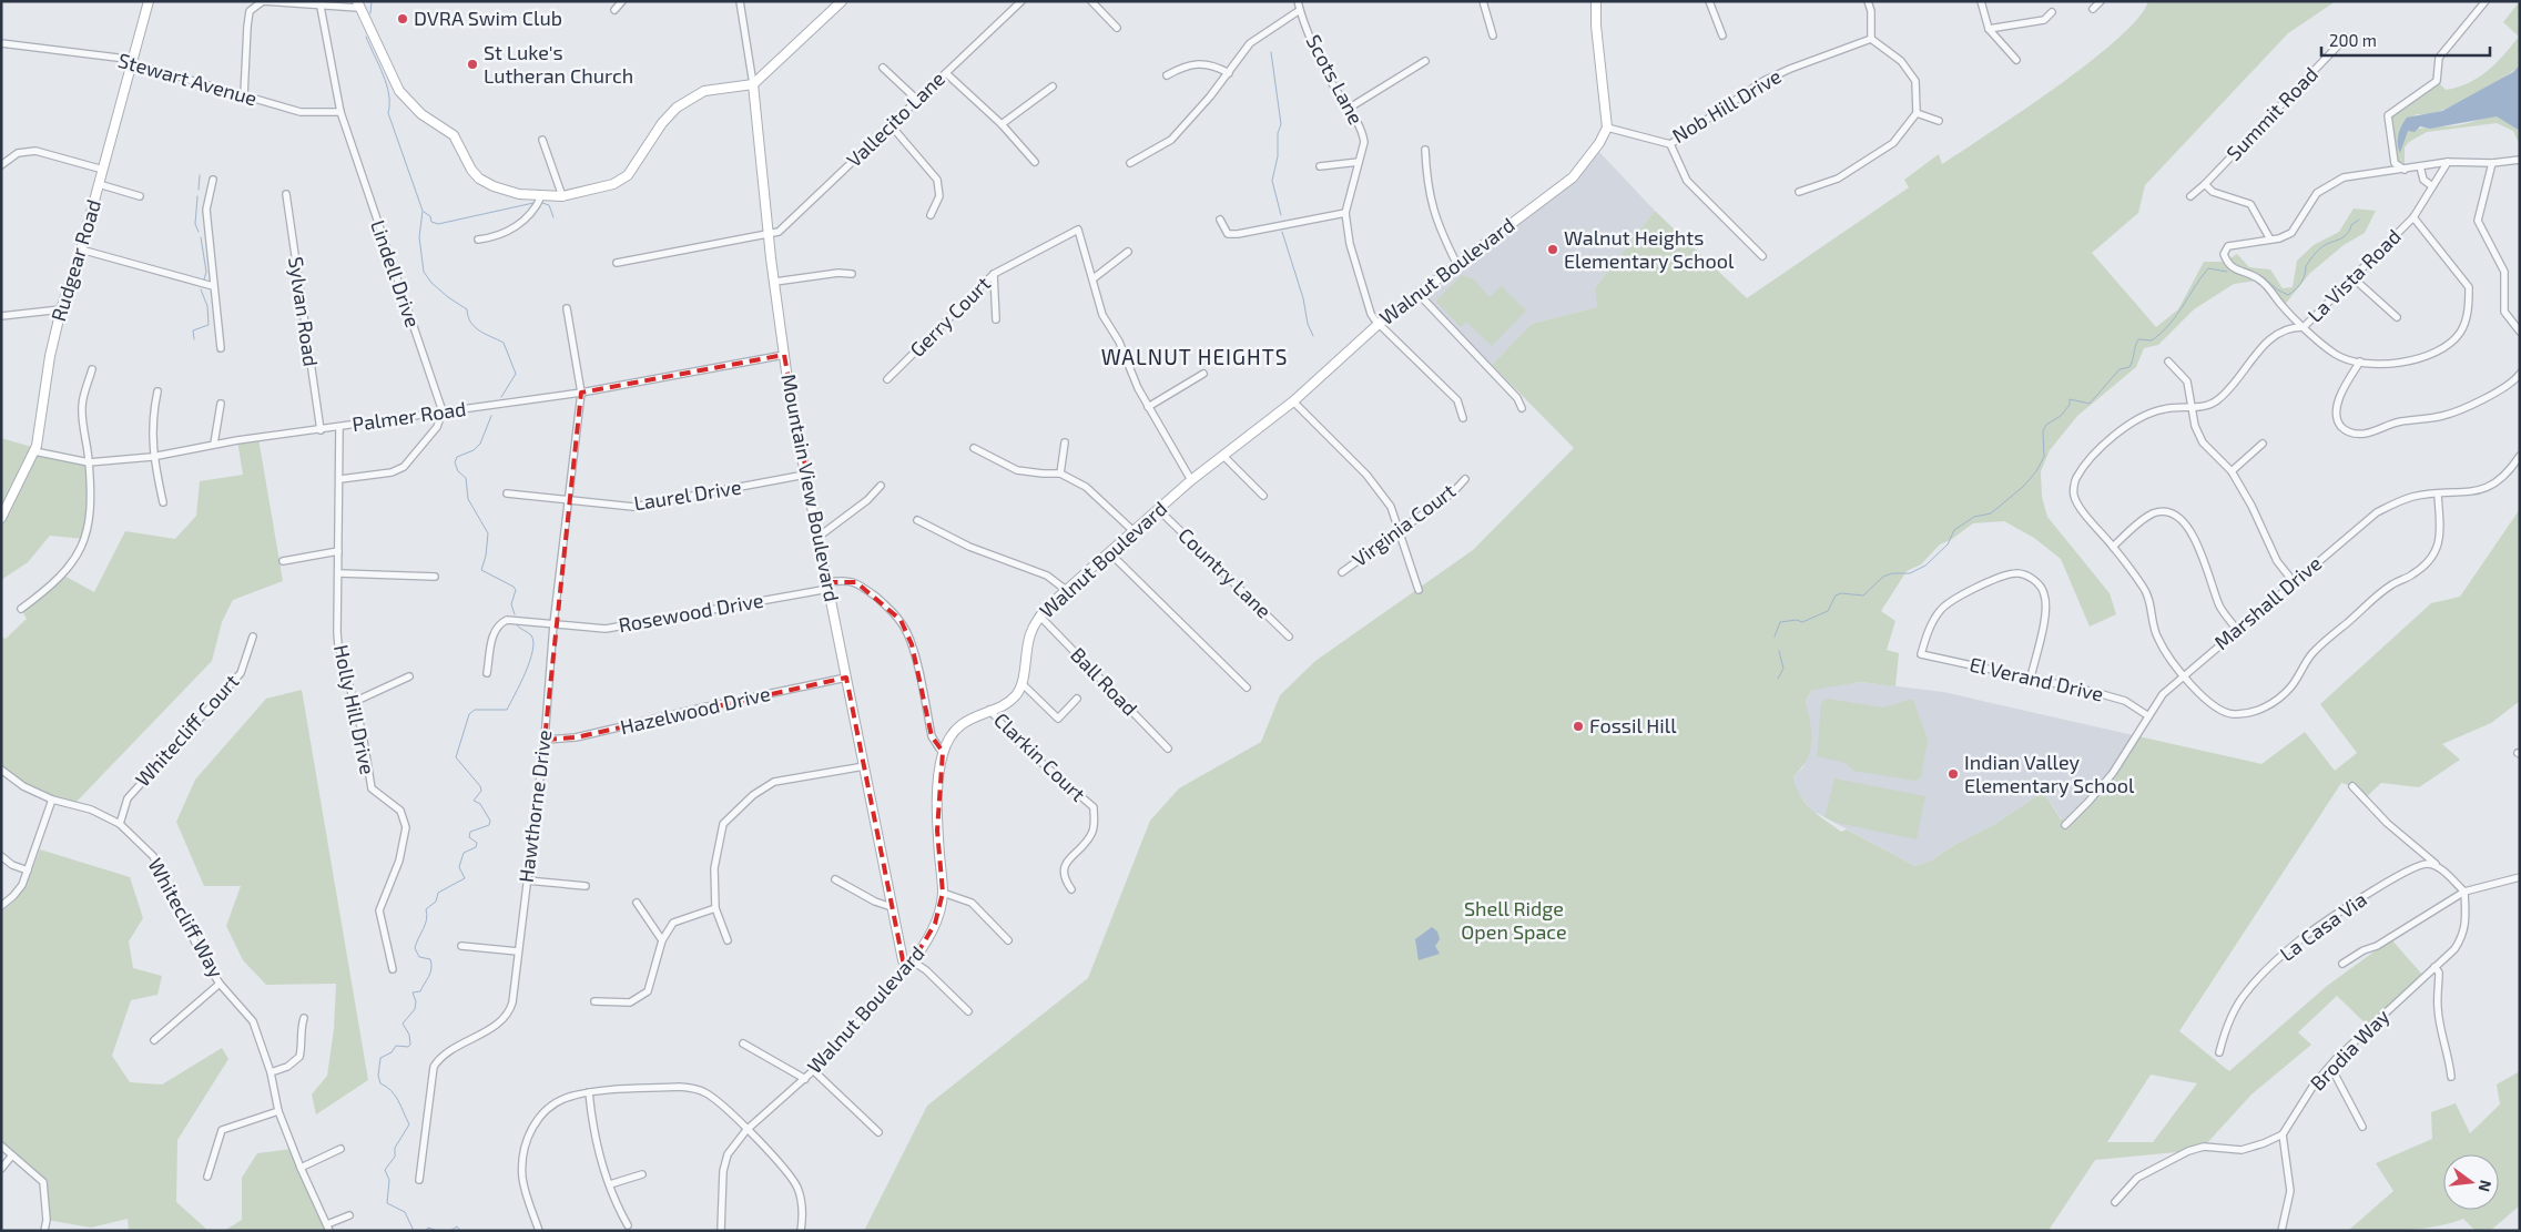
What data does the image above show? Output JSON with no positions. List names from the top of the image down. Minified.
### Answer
{"streets":{"street":["Stewart Avenue","Scots Lane","Nob Hill Drive","Summit Road","Vallecito Lane","Rudgear Road","Walnut Boulevard","Lindell Drive","La Vista Road","Sylvan Road","Gerry Court","Palmer Road","Mountain View Boulevard","Laurel Drive","Virginia Court","Country Lane","Marshall Drive","Rosewood Drive","El Verand Drive","Ball Road","Holly Hill Drive","Hazelwood Drive","Whitecliff Court","Clarkin Court","Hawthorne Drive","Whitecliff Way","La Casa Via","Brodia Way"]},"crossings":[["Stewart Avenue","Rudgear Road"],["Stewart Avenue","Lindell Drive"],["Scots Lane","Walnut Boulevard"],["Nob Hill Drive","Walnut Boulevard"],["Vallecito Lane","Mountain View Boulevard"],["Rudgear Road","Palmer Road"],["Walnut Boulevard","Mountain View Boulevard"],["Walnut Boulevard","Country Lane"],["Walnut Boulevard","Rosewood Drive"],["Walnut Boulevard","Ball Road"],["Walnut Boulevard","Clarkin Court"],["Lindell Drive","Palmer Road"],["La Vista Road","Marshall Drive"],["Sylvan Road","Palmer Road"],["Palmer Road","Mountain View Boulevard"],["Palmer Road","Holly Hill Drive"],["Palmer Road","Hawthorne Drive"],["Mountain View Boulevard","Laurel Drive"],["Mountain View Boulevard","Rosewood Drive"],["Mountain View Boulevard","Hazelwood Drive"],["Laurel Drive","Hawthorne Drive"],["Marshall Drive","El Verand Drive"],["Rosewood Drive","Hawthorne Drive"],["Hazelwood Drive","Hawthorne Drive"],["Whitecliff Court","Whitecliff Way"]],"districts":["WALNUT HEIGHTS"],"parks":["Shell Ridge Open Space"],"places":["DVRA Swim Club","St Luke's Lutheran Church","Walnut Heights Elementary School","Fossil Hill","Indian Valley Elementary School"],"scale_bar":"200 m","north":"right"}
